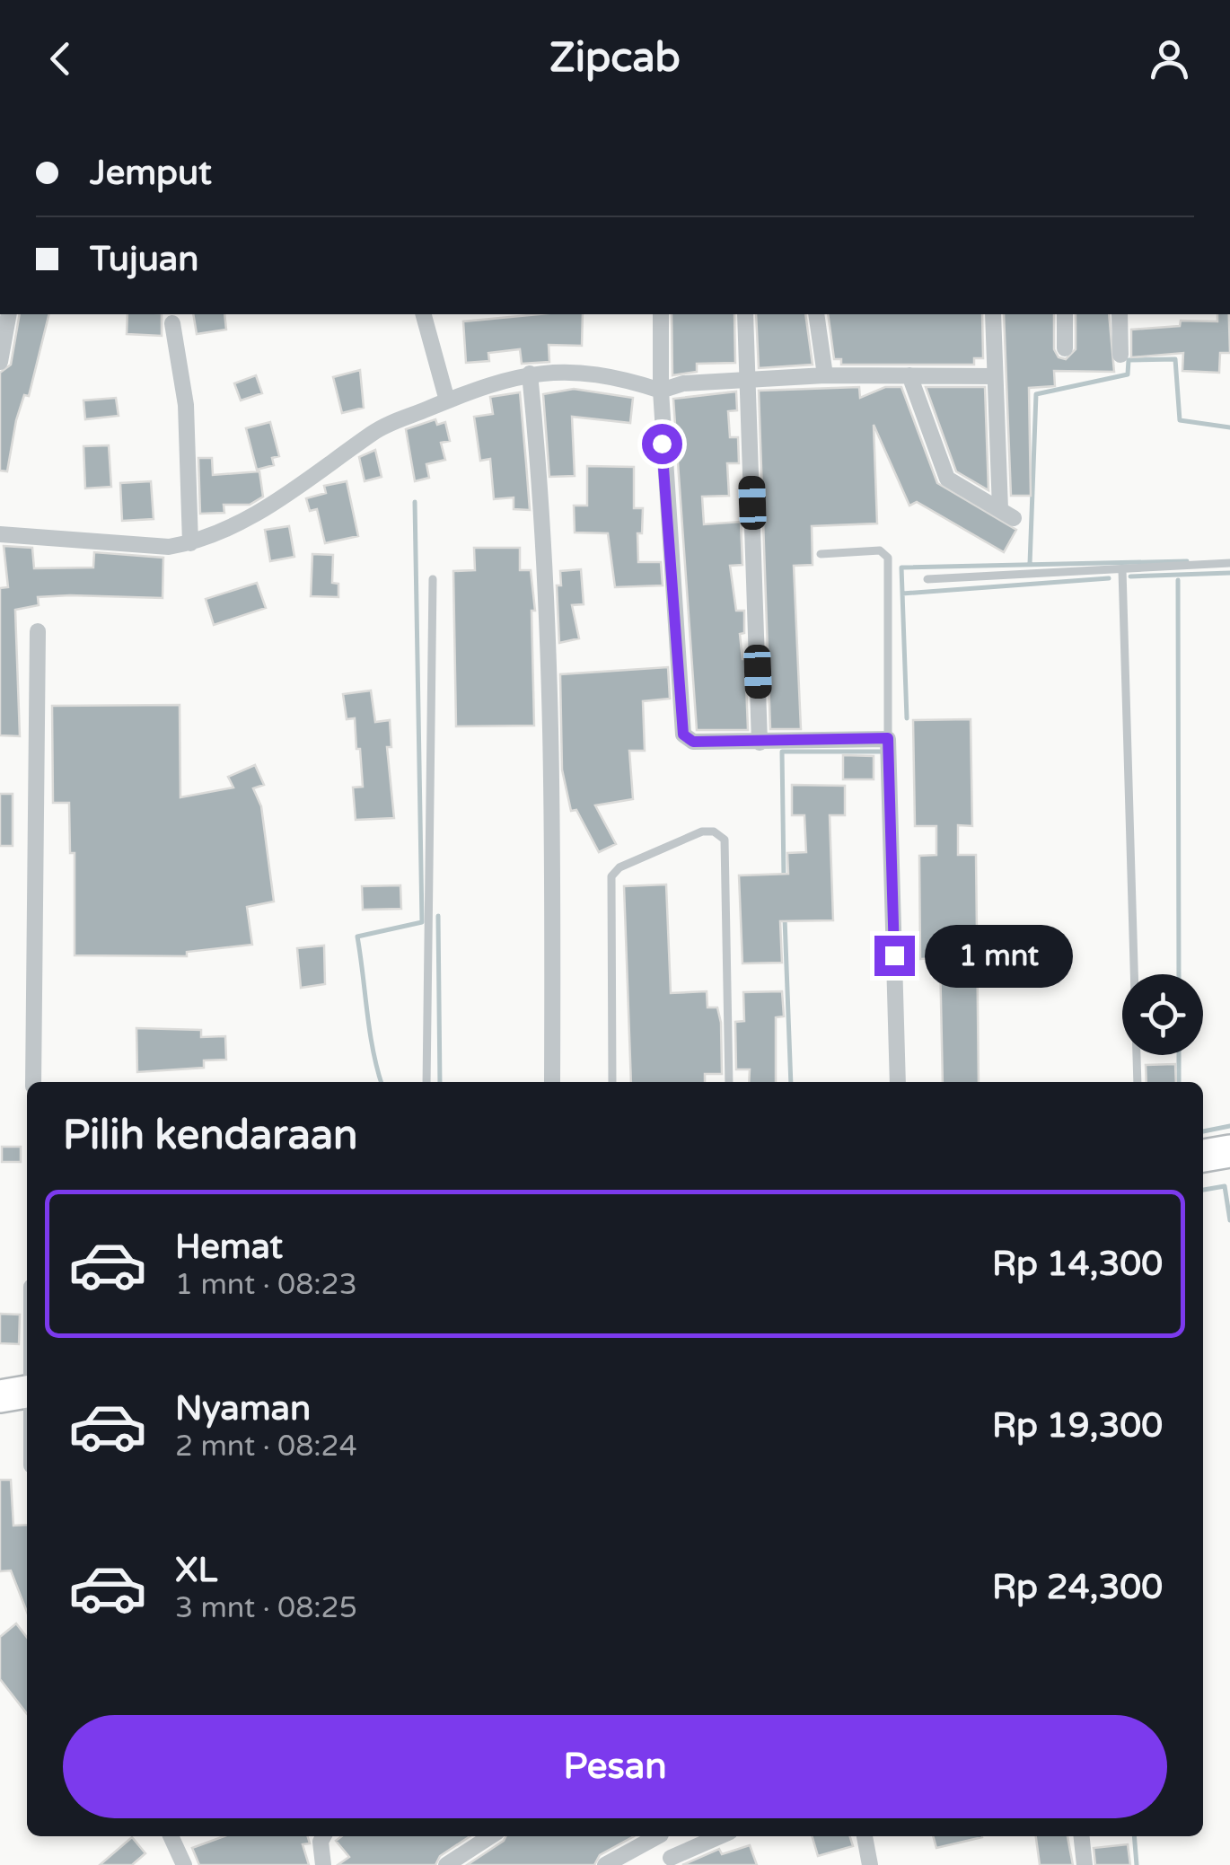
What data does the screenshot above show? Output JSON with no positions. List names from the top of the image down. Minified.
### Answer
{"page":{"header":"Zipcab","banner":["Jemput","Tujuan"],"bubble":"1 mnt","heading":"Pilih kendaraan","list":[{"name":"Hemat","note":"1 mnt · 08:23","value":"Rp 14,300"},{"name":"Nyaman","note":"2 mnt · 08:24","value":"Rp 19,300"},{"name":"XL","note":"3 mnt · 08:25","value":"Rp 24,300"}],"buttons":"Pesan"}}
